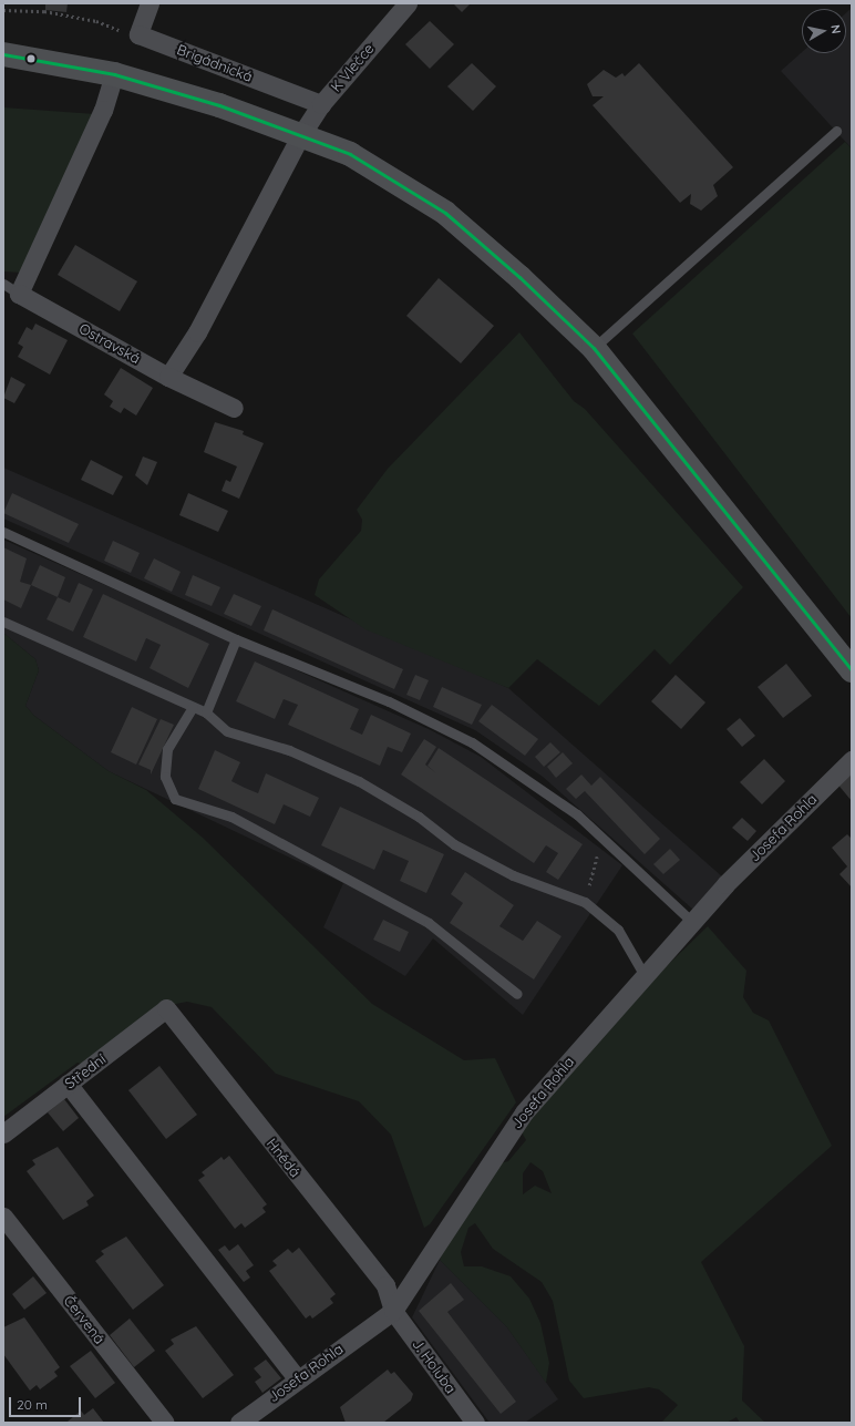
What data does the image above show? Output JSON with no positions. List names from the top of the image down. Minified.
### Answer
{"streets":{"street":["Brigádnická","K Vlečce","Ostravská","Josefa Rohla","Střední","Hnědá","Červená","J. Holuba"]},"crossings":[["Brigádnická","K Vlečce"],["Josefa Rohla","Hnědá"],["Josefa Rohla","J. Holuba"],["Střední","Hnědá"],["Hnědá","J. Holuba"]],"scale_bar":"20 m","north":"right"}
